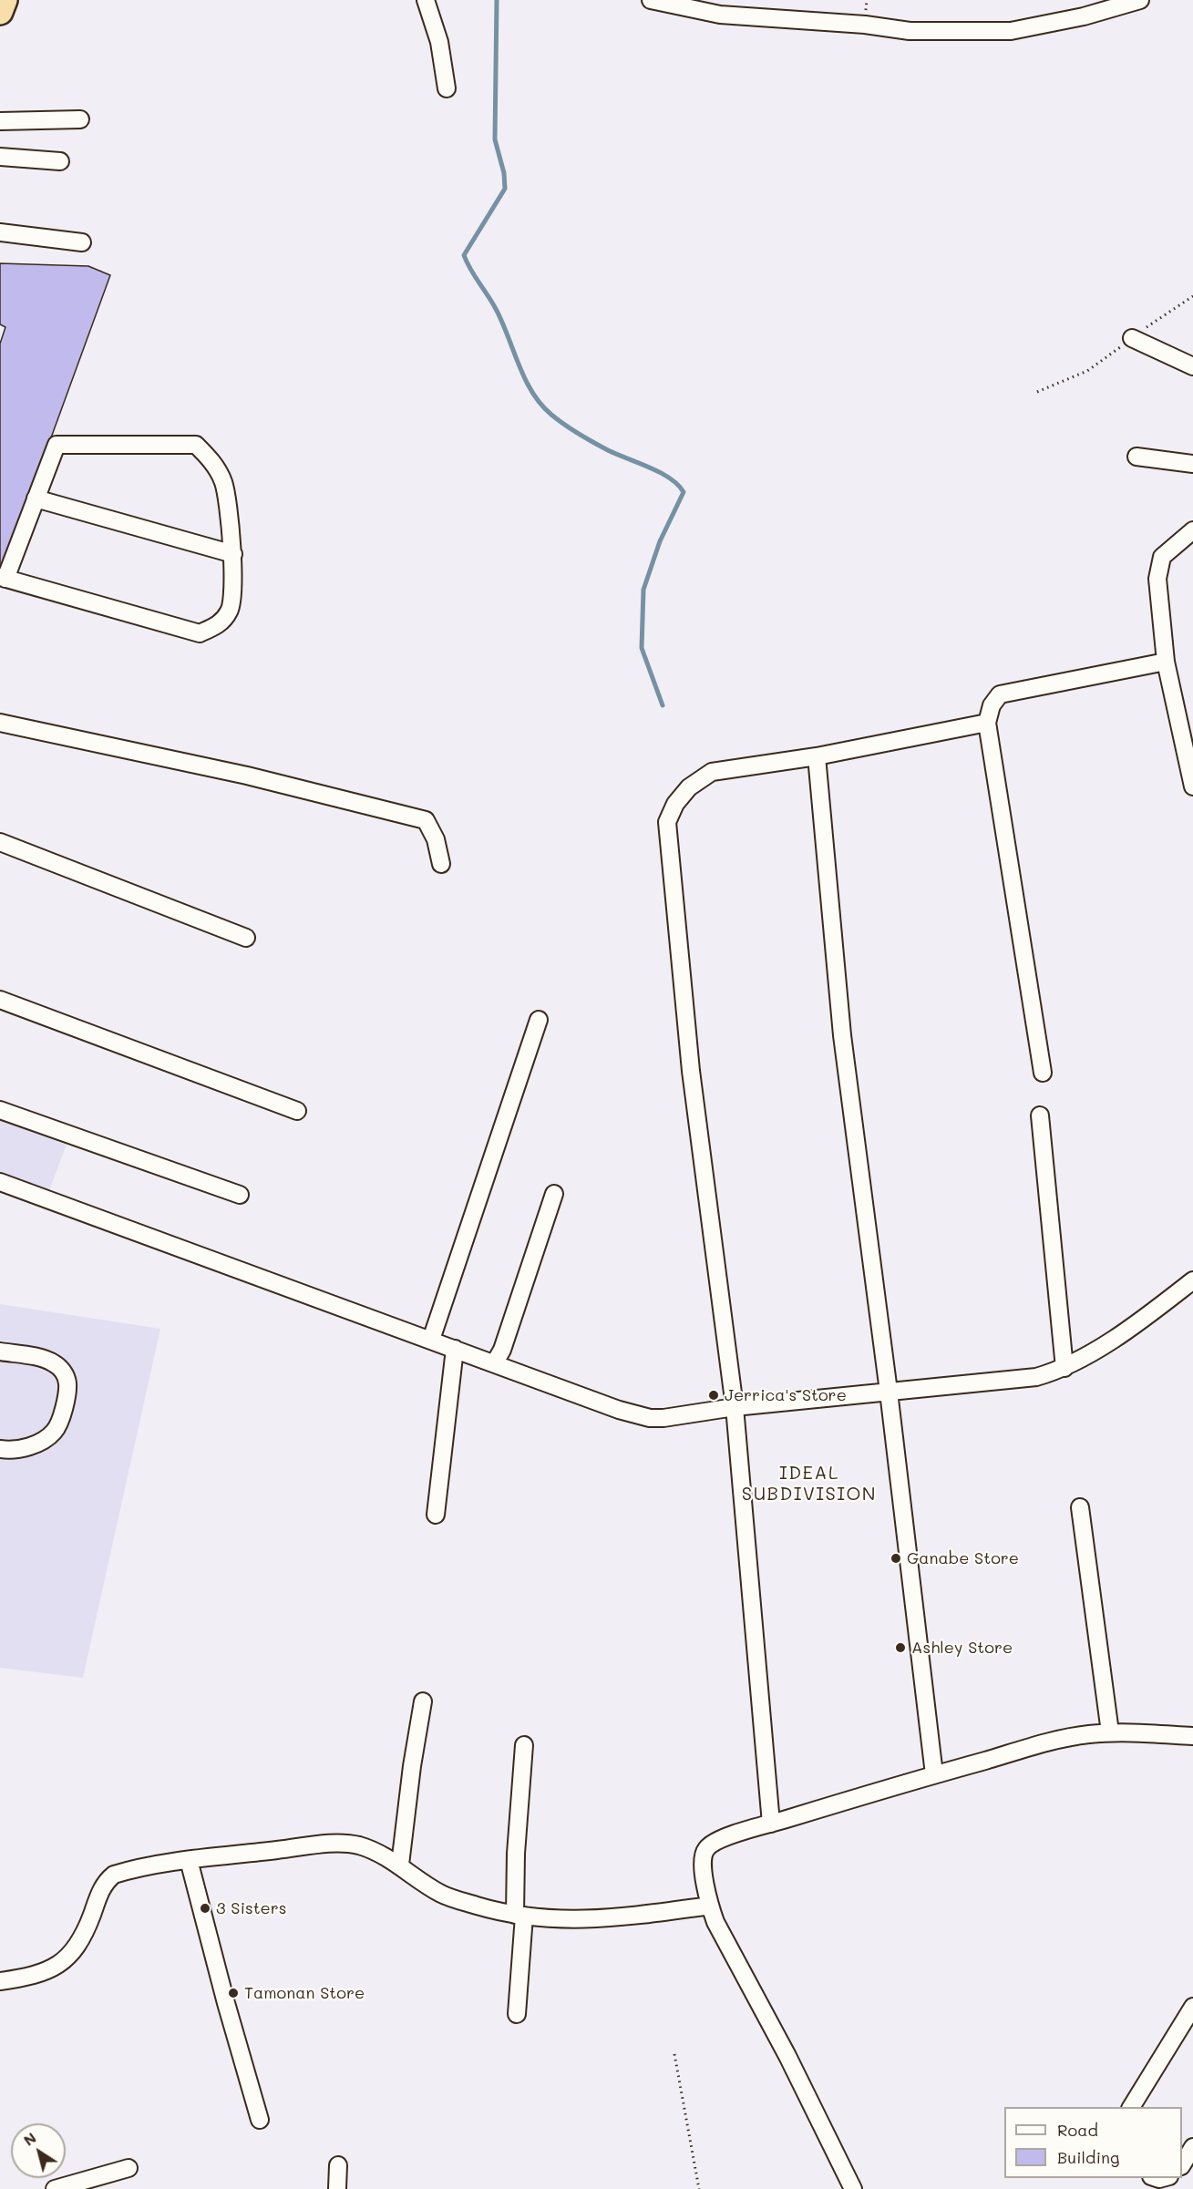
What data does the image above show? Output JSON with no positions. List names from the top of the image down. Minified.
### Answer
{"districts":["IDEAL SUBDIVISION"],"places":["Jerrica's Store","Ganabe Store","Ashley Store","3 Sisters","Tamonan Store"],"legend":["Road","Building"],"north":"top left"}
